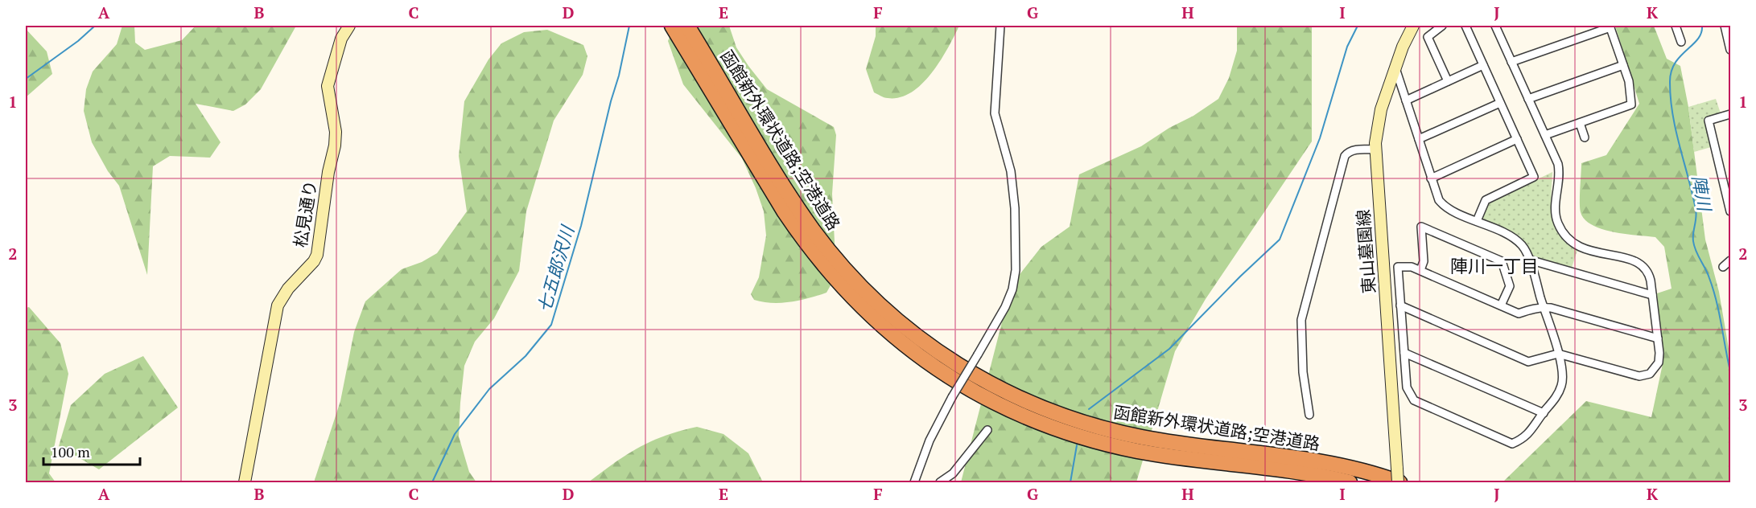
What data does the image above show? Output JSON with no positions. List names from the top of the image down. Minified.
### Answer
{"streets":{"highway":["函館新外環状道路;空港道路"],"street":["松見通り","東山墓園線"]},"crossings":[["函館新外環状道路;空港道路","東山墓園線"]],"districts":["陣川一丁目"],"water":["陣川","七五郎沢川"],"scale_bar":"100 m","grid":{"columns":["A","B","C","D","E","F","G","H","I","J","K"],"rows":["1","2","3"]}}
